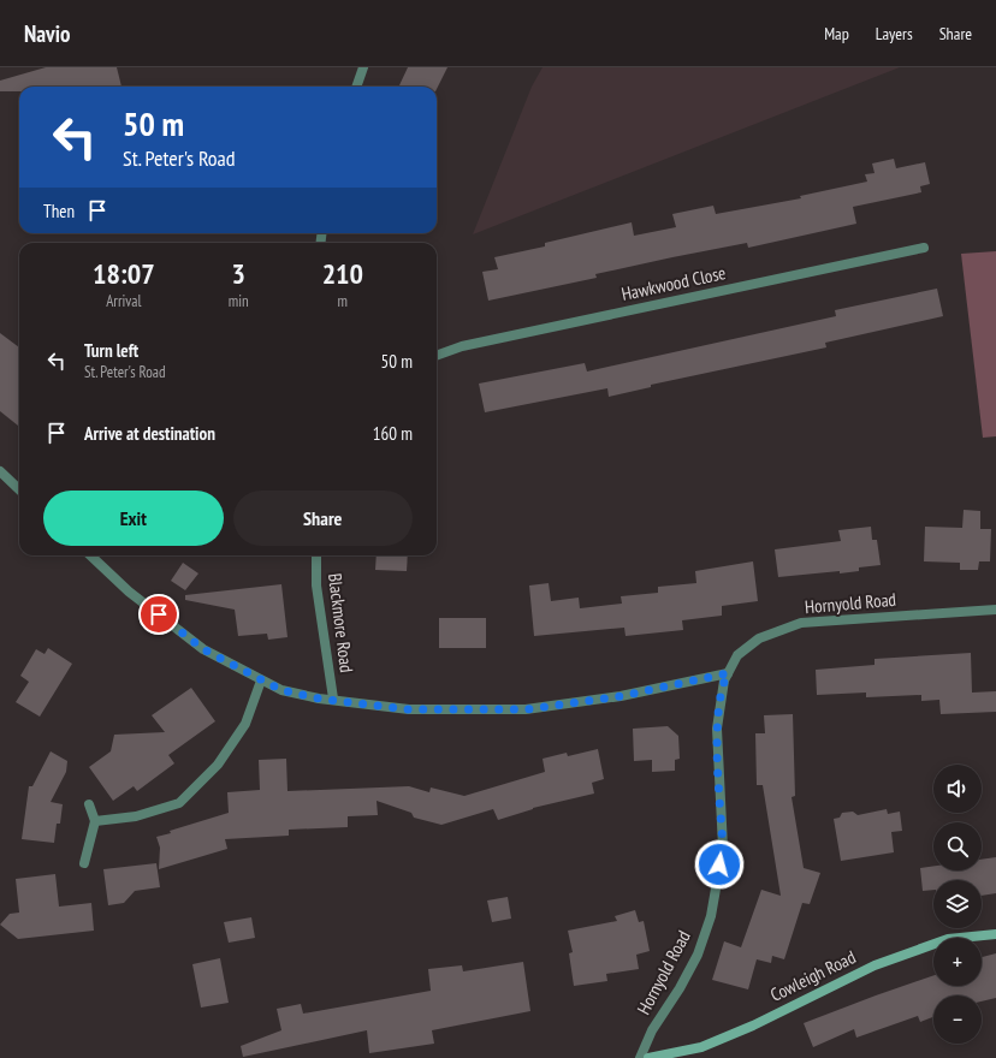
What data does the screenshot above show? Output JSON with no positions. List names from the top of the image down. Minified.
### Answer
{"streets":{"main road":["Cowleigh Road"],"street":["Hawkwood Close","Hornyold Road","Blackmore Road"]},"page":{"header":"Navio","nav":["Map","Layers","Share"],"turn":["50 m","St. Peter's Road"],"then":"Then","eta":["18:07","Arrival","3","min","210","m"],"list":[{"name":"Turn left","note":"St. Peter's Road","value":"50 m"},{"name":"Arrive at destination","value":"160 m"}],"buttons":["Exit","Share"],"map_buttons":["+","−"]}}
